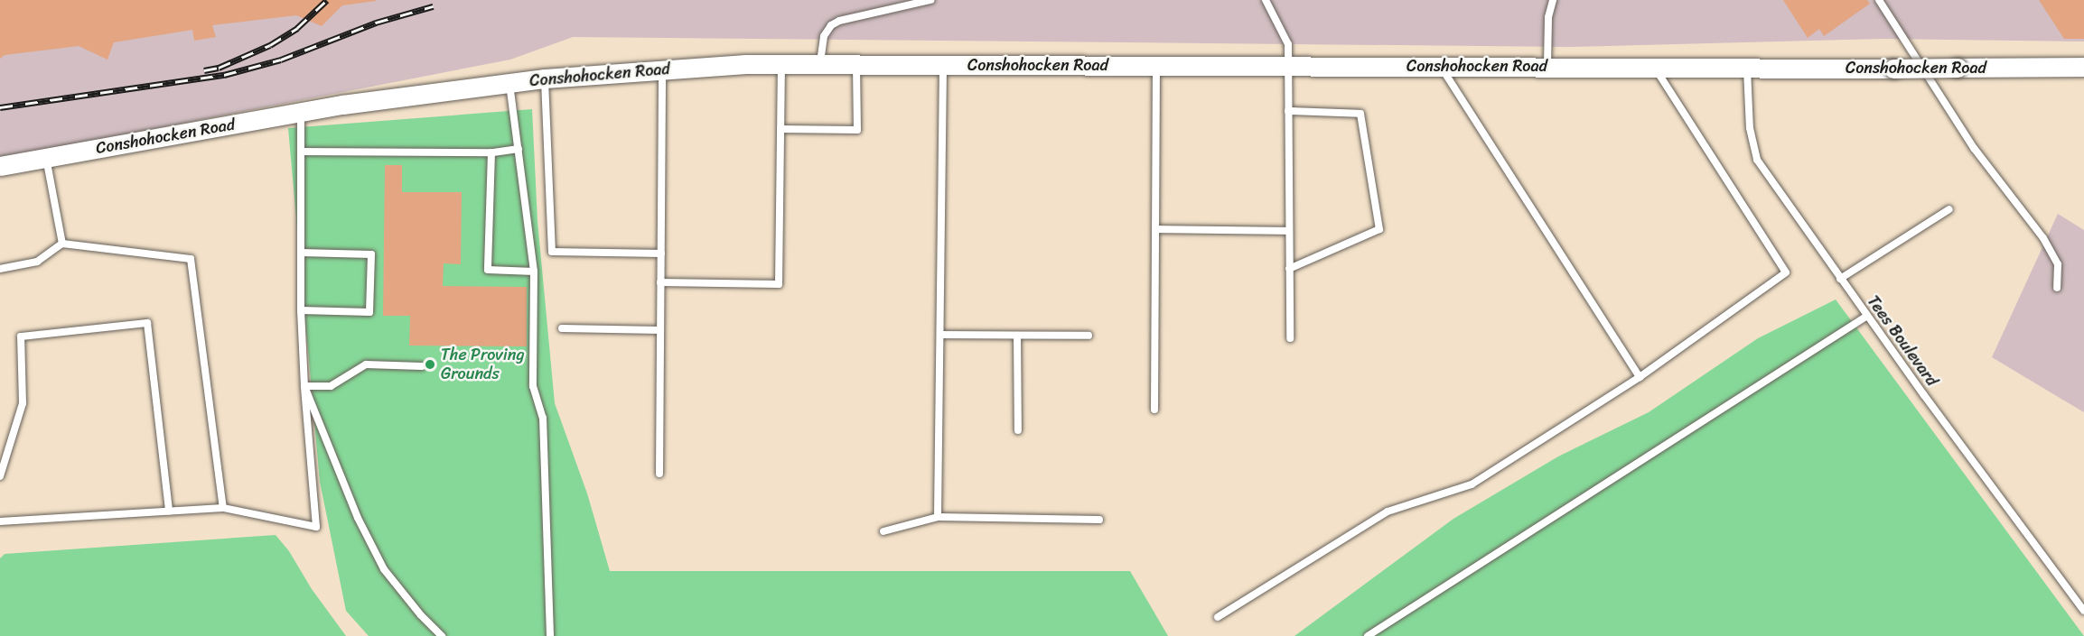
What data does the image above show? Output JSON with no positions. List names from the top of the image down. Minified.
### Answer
{"streets":{"main road":["Conshohocken Road"],"lane":["Tees Boulevard"]},"crossings":[["Conshohocken Road","Tees Boulevard"]],"places":["The Proving Grounds"]}
